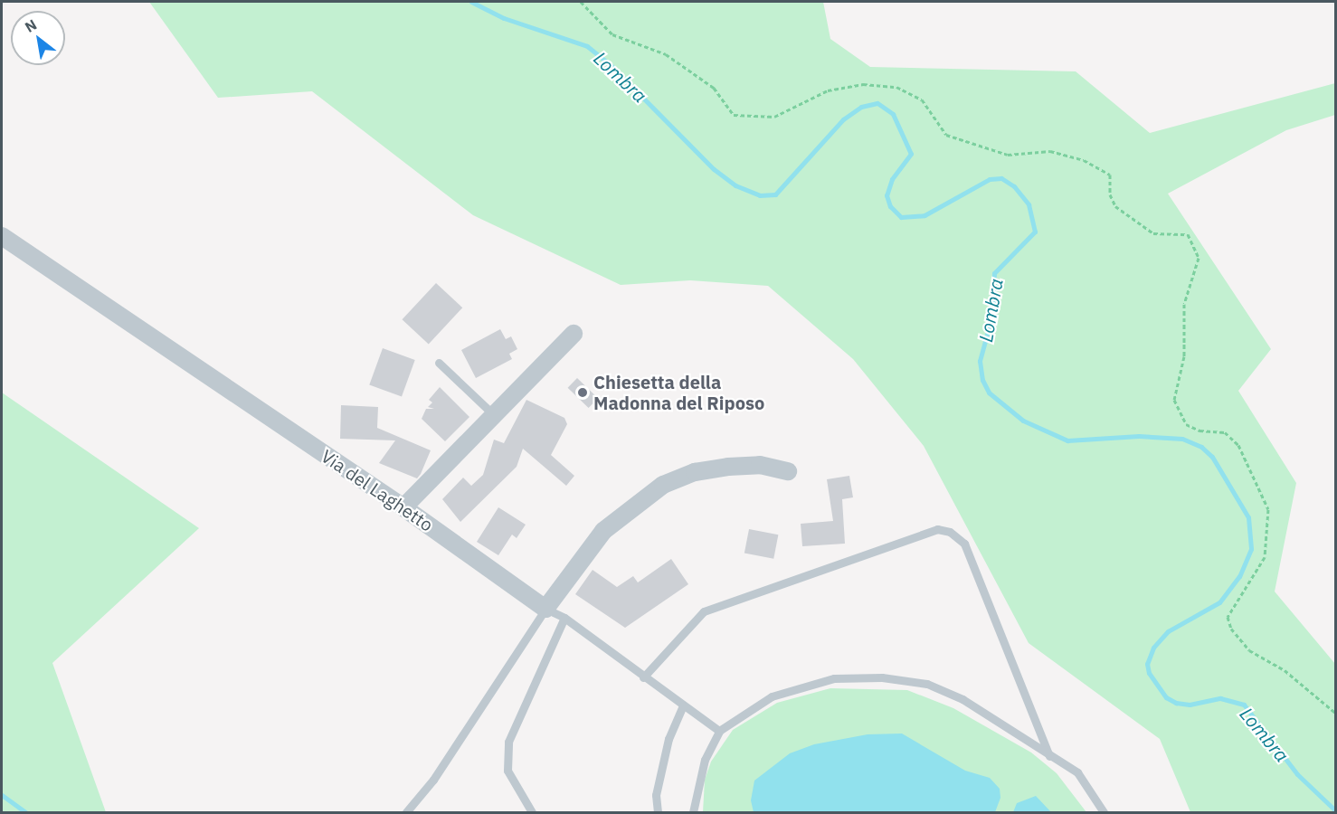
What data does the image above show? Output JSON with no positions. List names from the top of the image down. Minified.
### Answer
{"streets":{"street":["Via del Laghetto"]},"water":["Lombra"],"places":["Chiesetta della Madonna del Riposo"],"north":"top left"}
